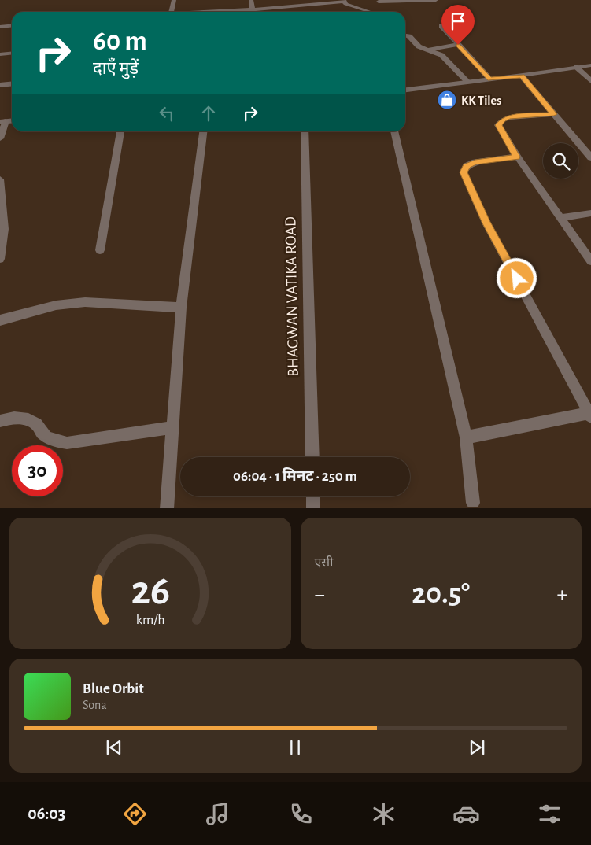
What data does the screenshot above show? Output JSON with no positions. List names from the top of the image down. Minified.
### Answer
{"streets":{"street":["BHAGWAN VATIKA ROAD"]},"places":{"shop":["KK Tiles"]},"page":{"turn":["60 m","दाएँ मुड़ें"],"limit":"30","trip":"06:04 · 1 मिनट · 250 m","tile":"एसी","heat":["−","20.5°","+"],"song":["Blue Orbit","Sona"],"tabs":"06:03","gauge":["26","km/h"]}}
